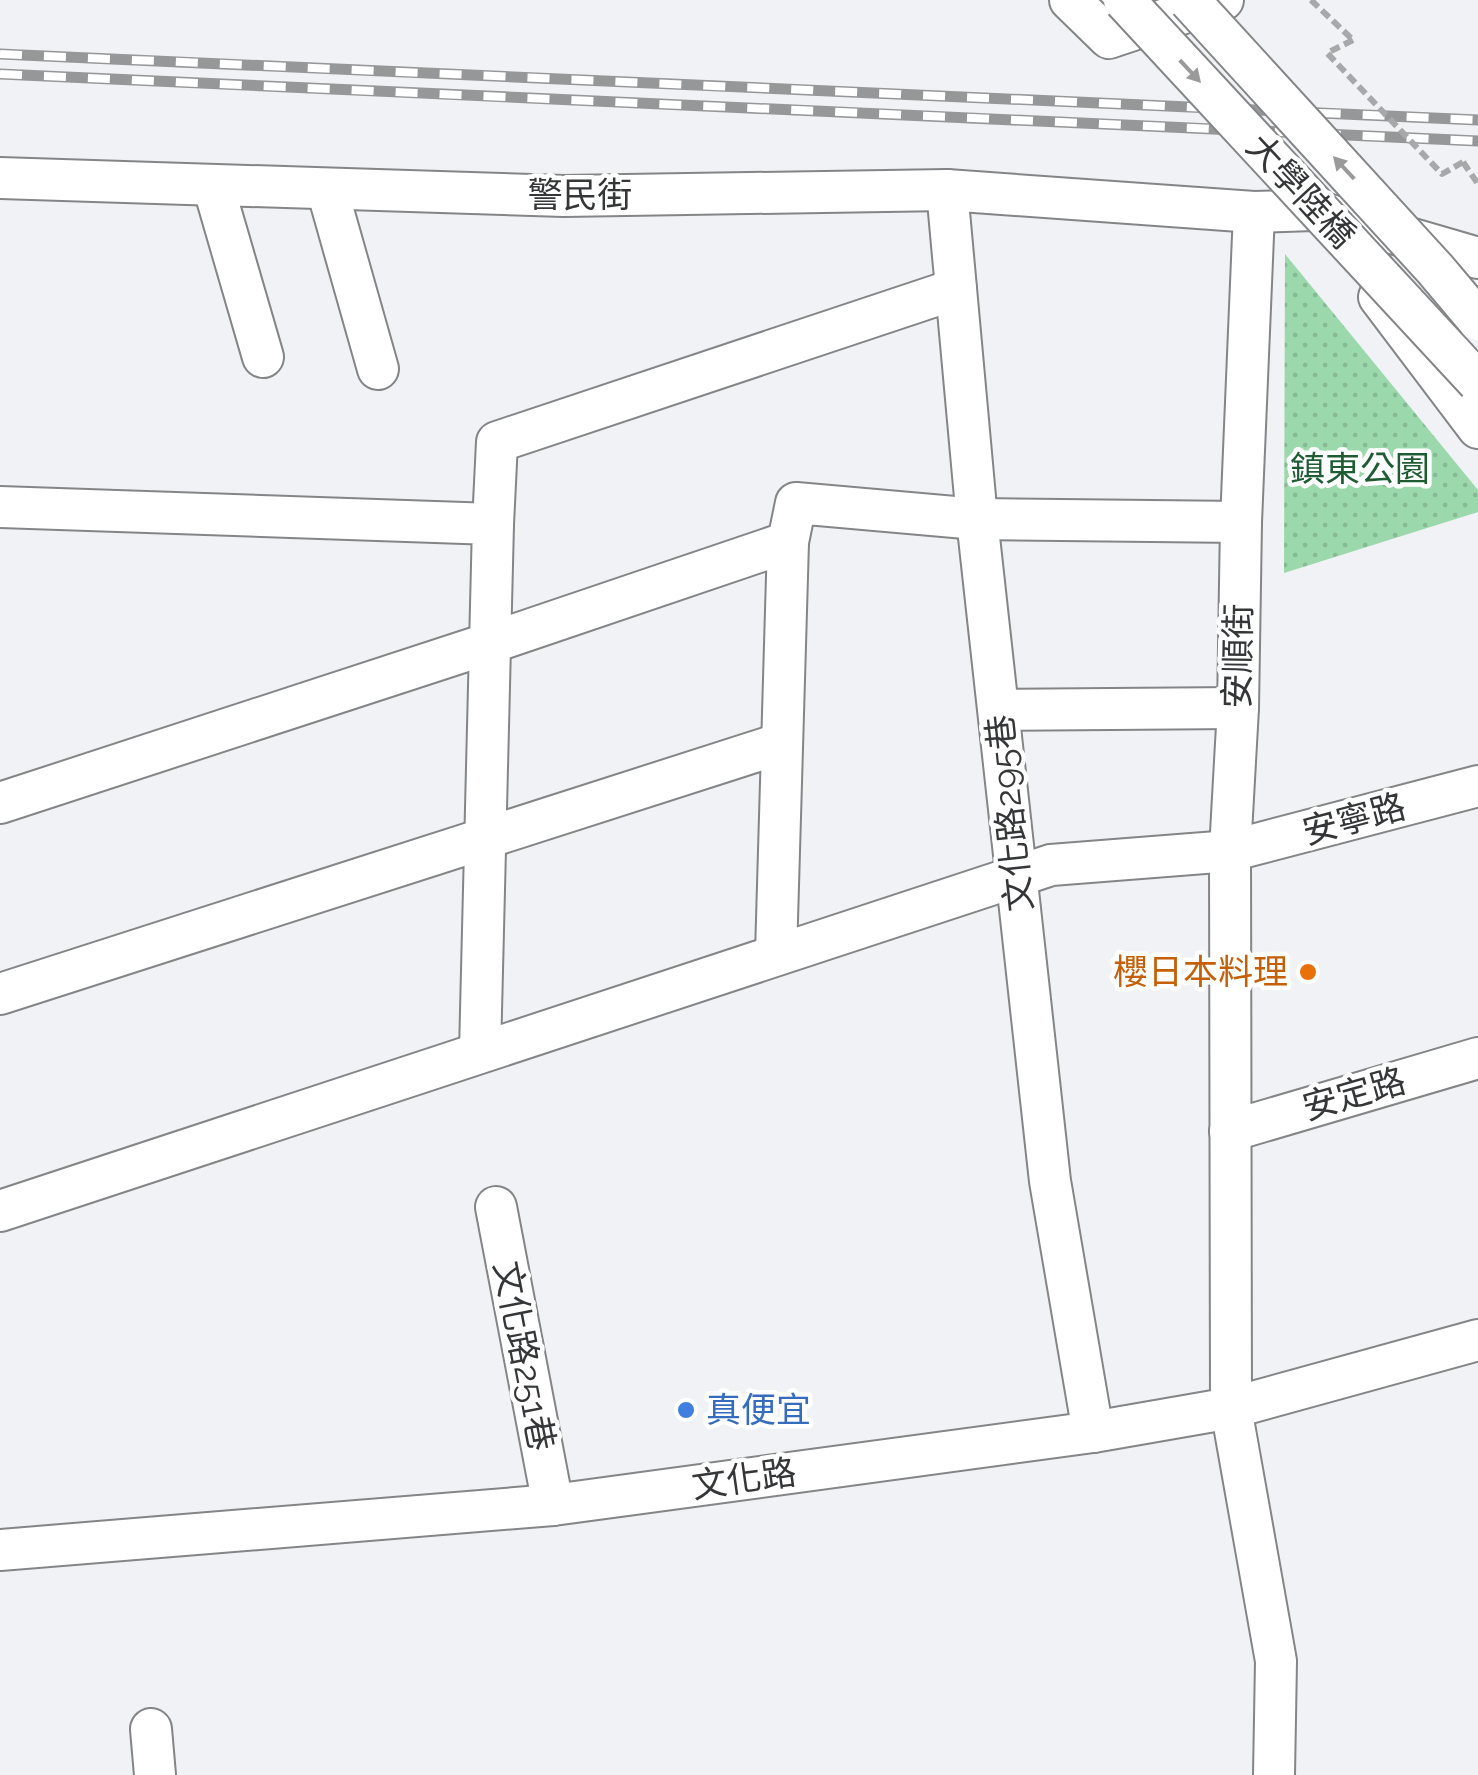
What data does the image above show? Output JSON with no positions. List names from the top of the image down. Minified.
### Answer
{"streets":{"street":["大學陸橋","警民街","安順街","文化路295巷","安寧路","安定路","文化路251巷","文化路"]},"crossings":[["警民街","文化路295巷"],["安順街","安寧路"],["安順街","安定路"],["安順街","文化路"],["文化路295巷","安寧路"],["文化路295巷","文化路"],["文化路251巷","文化路"]],"parks":["鎮東公園"],"places":["櫻日本料理","真便宜"]}
